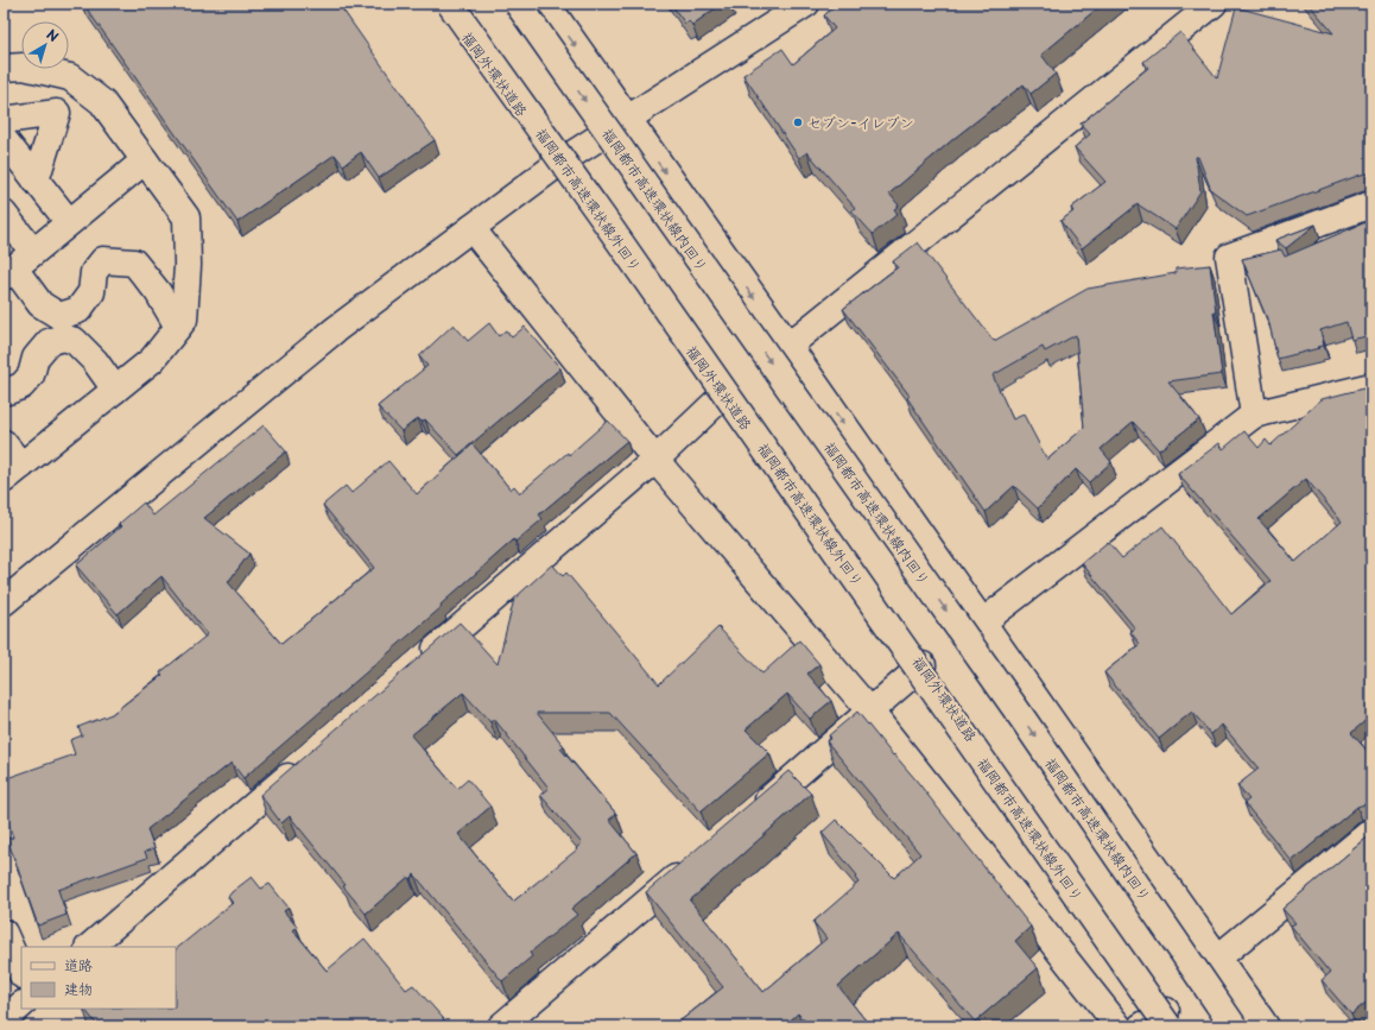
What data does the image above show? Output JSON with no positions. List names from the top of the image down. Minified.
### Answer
{"streets":{"main road":["福岡外環状道路","福岡都市高速環状線外回り","福岡都市高速環状線内回り"]},"crossings":[["福岡外環状道路","福岡都市高速環状線外回り"]],"places":["セブン-イレブン"],"legend":["道路","建物"],"north":"top right"}
